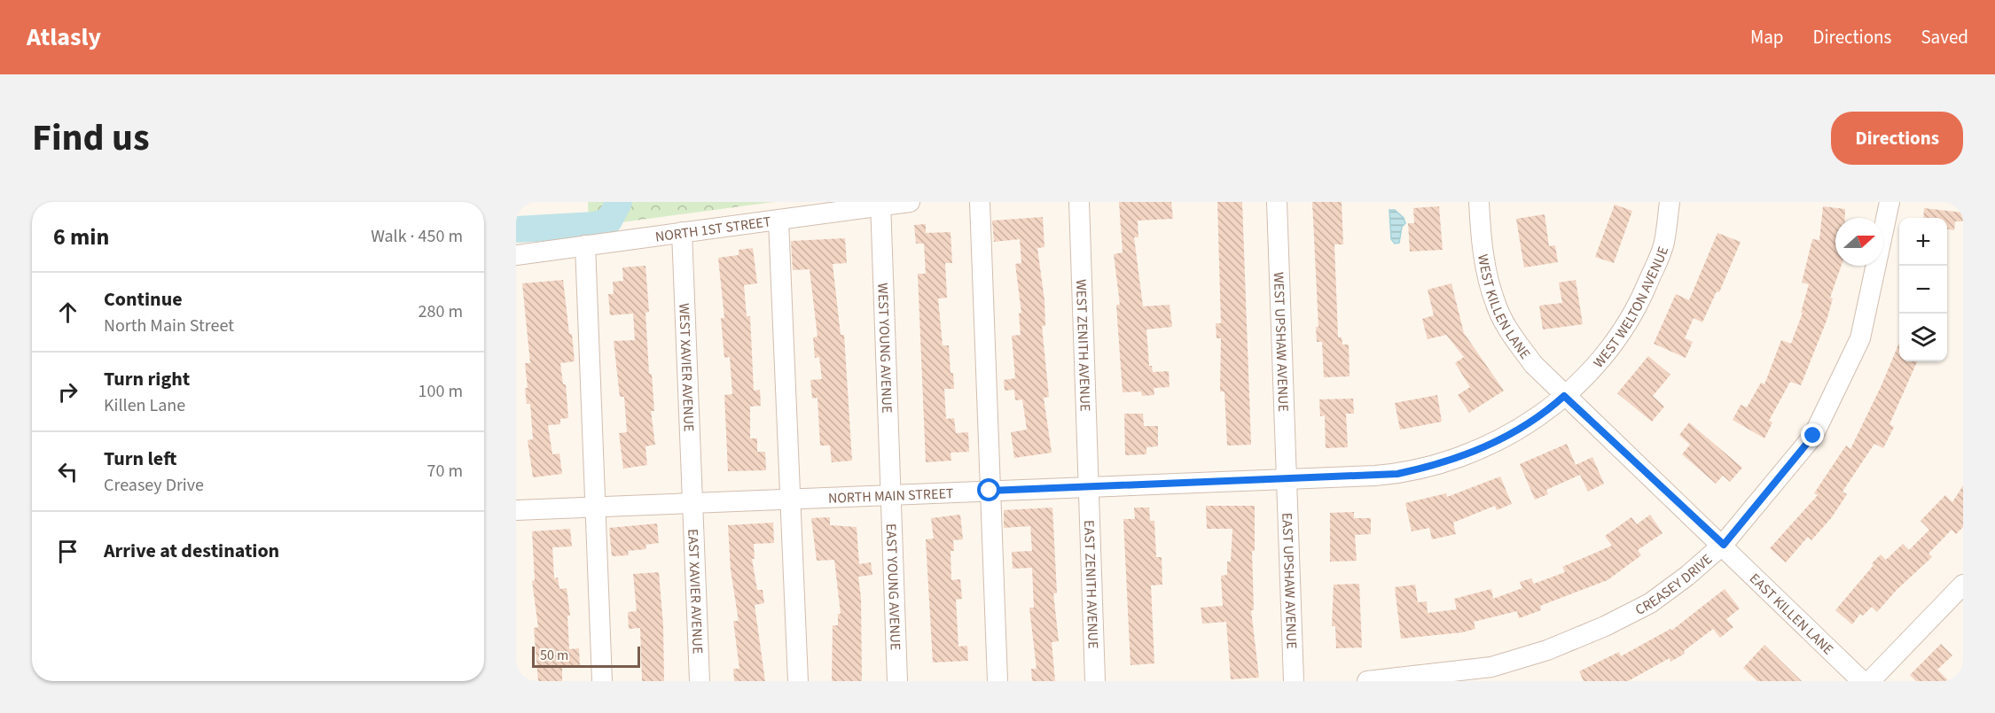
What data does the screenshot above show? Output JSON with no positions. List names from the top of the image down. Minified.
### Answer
{"streets":{"street":["NORTH 1ST STREET","WEST KILLEN LANE","WEST WELTON AVENUE","WEST UPSHAW AVENUE","WEST ZENITH AVENUE","WEST YOUNG AVENUE","WEST XAVIER AVENUE","NORTH MAIN STREET","EAST UPSHAW AVENUE","CREASEY DRIVE","EAST ZENITH AVENUE","EAST YOUNG AVENUE","EAST XAVIER AVENUE","EAST KILLEN LANE"]},"crossings":[["NORTH 1ST STREET","WEST YOUNG AVENUE"],["NORTH 1ST STREET","WEST XAVIER AVENUE"],["WEST KILLEN LANE","WEST WELTON AVENUE"],["WEST KILLEN LANE","NORTH MAIN STREET"],["WEST KILLEN LANE","CREASEY DRIVE"],["WEST KILLEN LANE","EAST KILLEN LANE"],["WEST WELTON AVENUE","NORTH MAIN STREET"],["WEST UPSHAW AVENUE","NORTH MAIN STREET"],["WEST UPSHAW AVENUE","EAST UPSHAW AVENUE"],["WEST ZENITH AVENUE","NORTH MAIN STREET"],["WEST ZENITH AVENUE","EAST ZENITH AVENUE"],["WEST YOUNG AVENUE","NORTH MAIN STREET"],["WEST YOUNG AVENUE","EAST YOUNG AVENUE"],["WEST XAVIER AVENUE","NORTH MAIN STREET"],["WEST XAVIER AVENUE","EAST XAVIER AVENUE"],["NORTH MAIN STREET","EAST UPSHAW AVENUE"],["NORTH MAIN STREET","EAST ZENITH AVENUE"],["NORTH MAIN STREET","EAST YOUNG AVENUE"],["NORTH MAIN STREET","EAST XAVIER AVENUE"],["CREASEY DRIVE","EAST KILLEN LANE"]],"scale_bar":"50 m","north":"right","page":{"header":"Atlasly","nav":["Map","Directions","Saved"],"title":"Find us","buttons":"Directions","heading":["6 min","Walk · 450 m"],"map_buttons":["+","−"],"list":[["Continue","North Main Street","280 m"],["Turn right","Killen Lane","100 m"],["Turn left","Creasey Drive","70 m"],"Arrive at destination"],"scale":"50 m"}}
